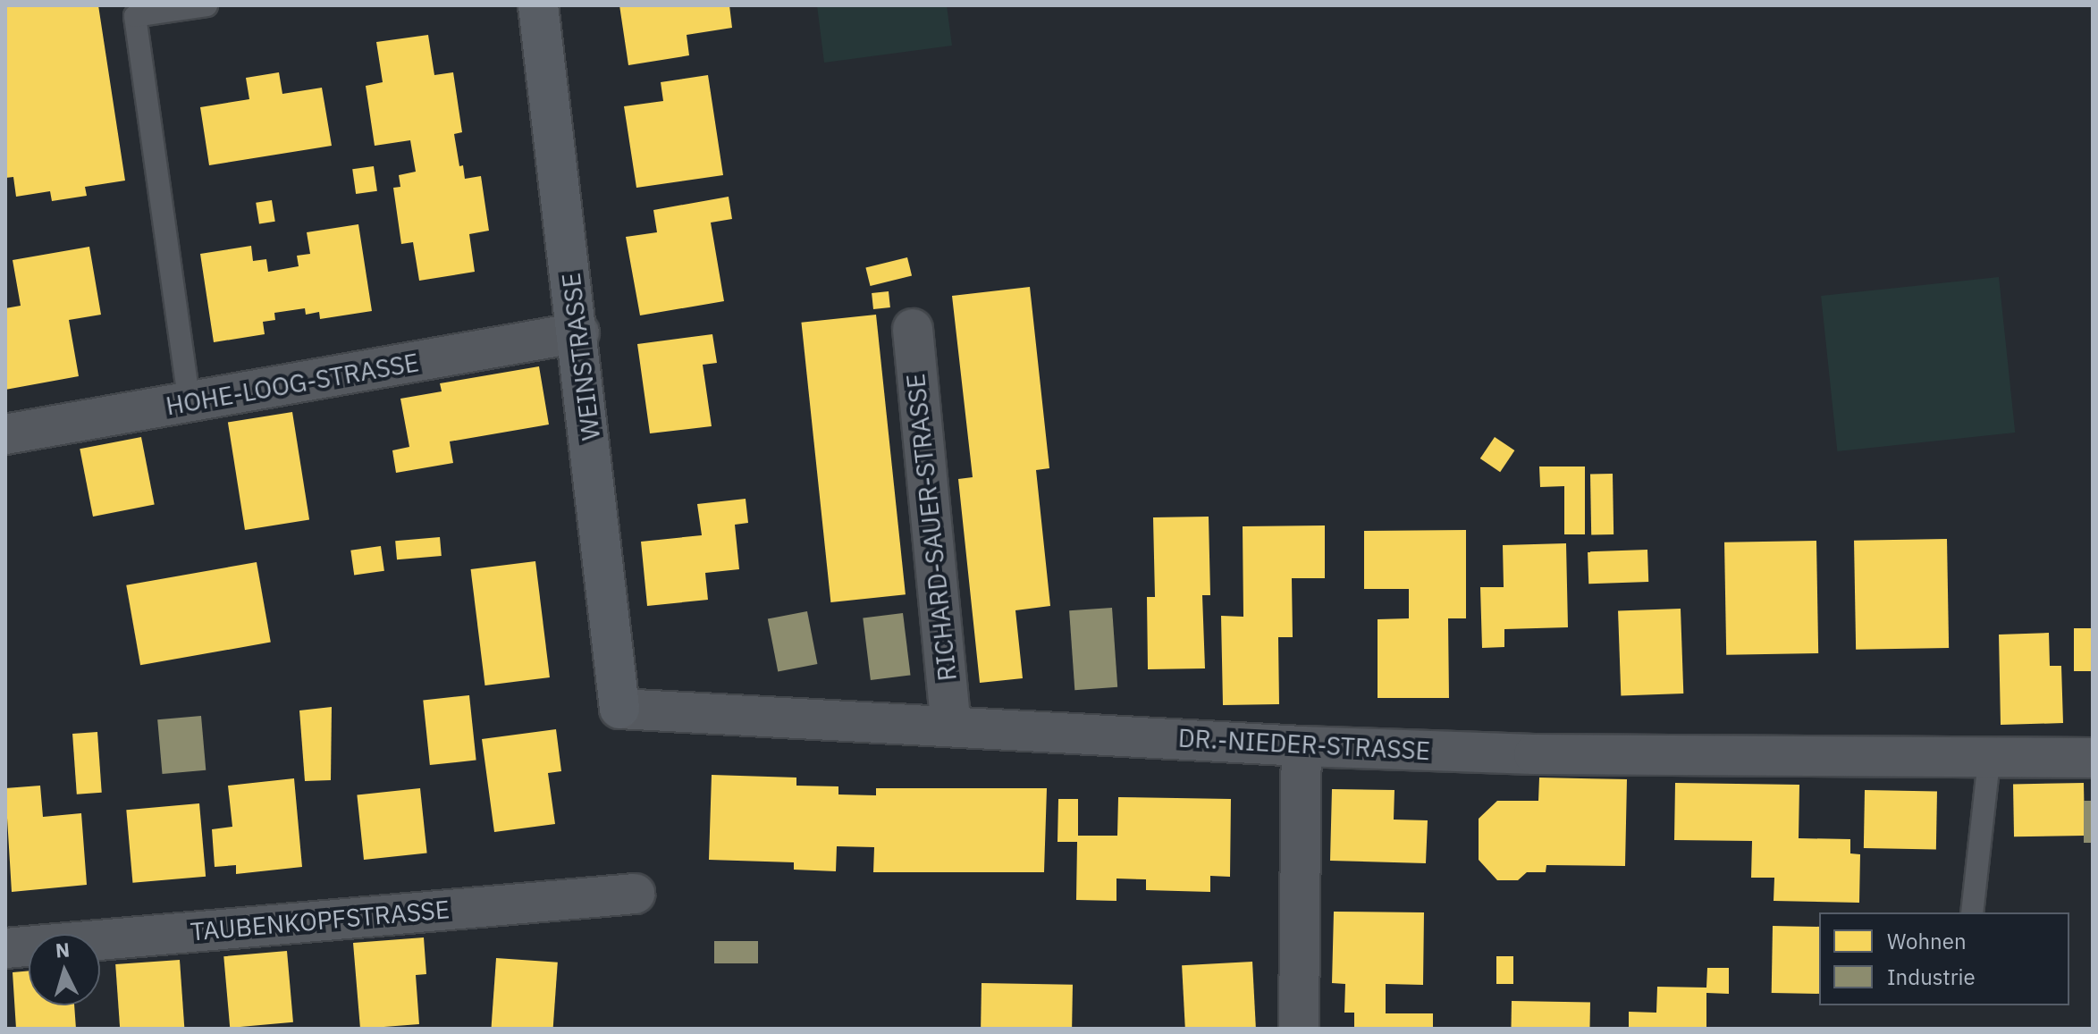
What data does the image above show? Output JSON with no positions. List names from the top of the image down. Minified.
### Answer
{"streets":{"street":["WEINSTRASSE","HOHE-LOOG-STRASSE","RICHARD-SAUER-STRASSE","DR.-NIEDER-STRASSE","TAUBENKOPFSTRASSE"]},"crossings":[["WEINSTRASSE","HOHE-LOOG-STRASSE"],["WEINSTRASSE","DR.-NIEDER-STRASSE"],["RICHARD-SAUER-STRASSE","DR.-NIEDER-STRASSE"]],"legend":["Wohnen","Industrie"],"north":"top"}
